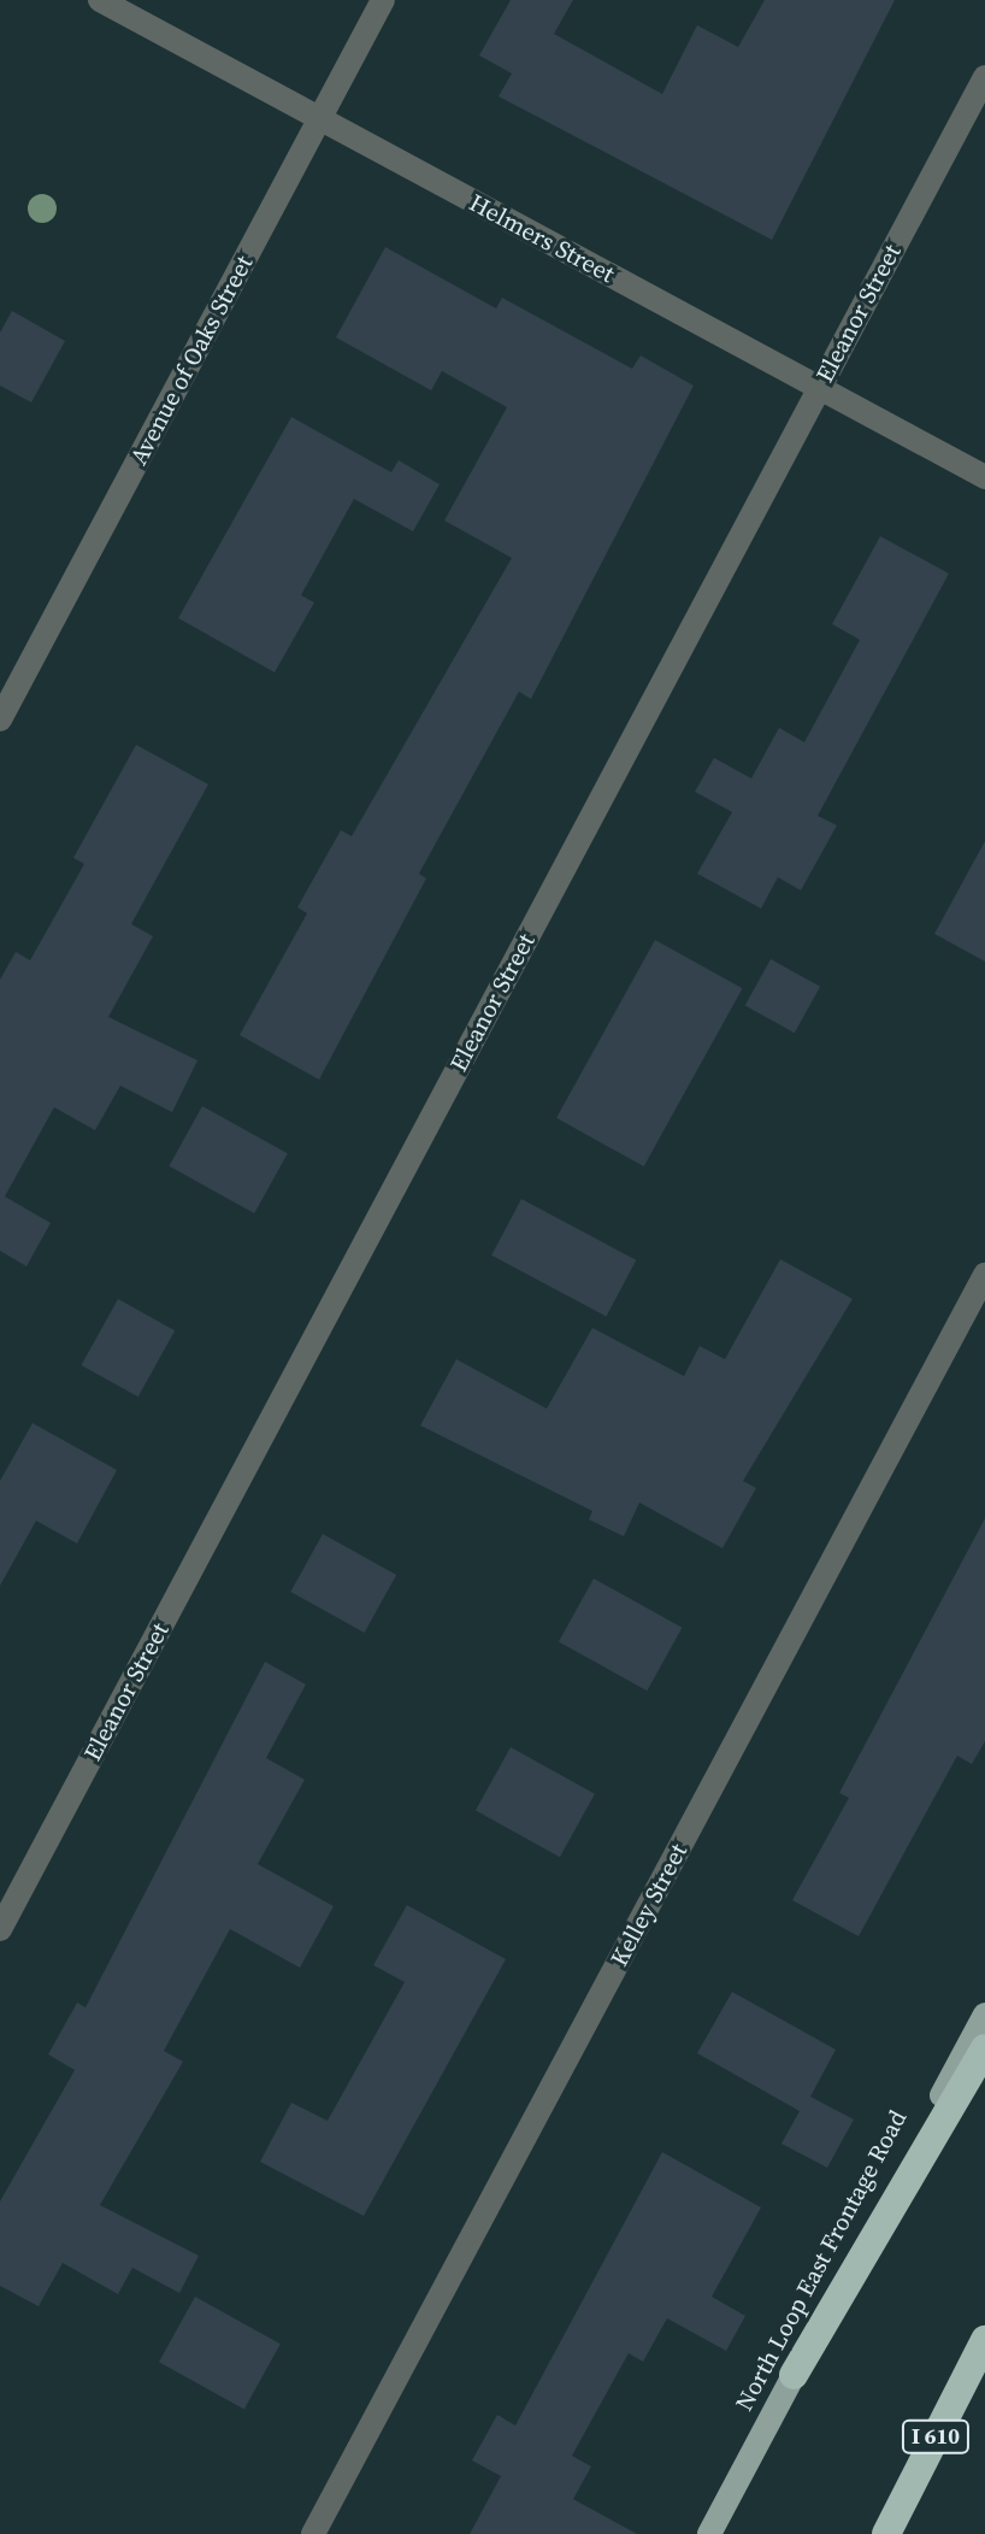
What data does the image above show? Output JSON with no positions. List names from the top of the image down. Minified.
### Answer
{"streets":{"highway":["I 610"],"main road":["North Loop East Frontage Road"],"street":["Helmers Street","Eleanor Street","Avenue of Oaks Street","Kelley Street"]},"crossings":[["Helmers Street","Eleanor Street"],["Helmers Street","Avenue of Oaks Street"]]}
